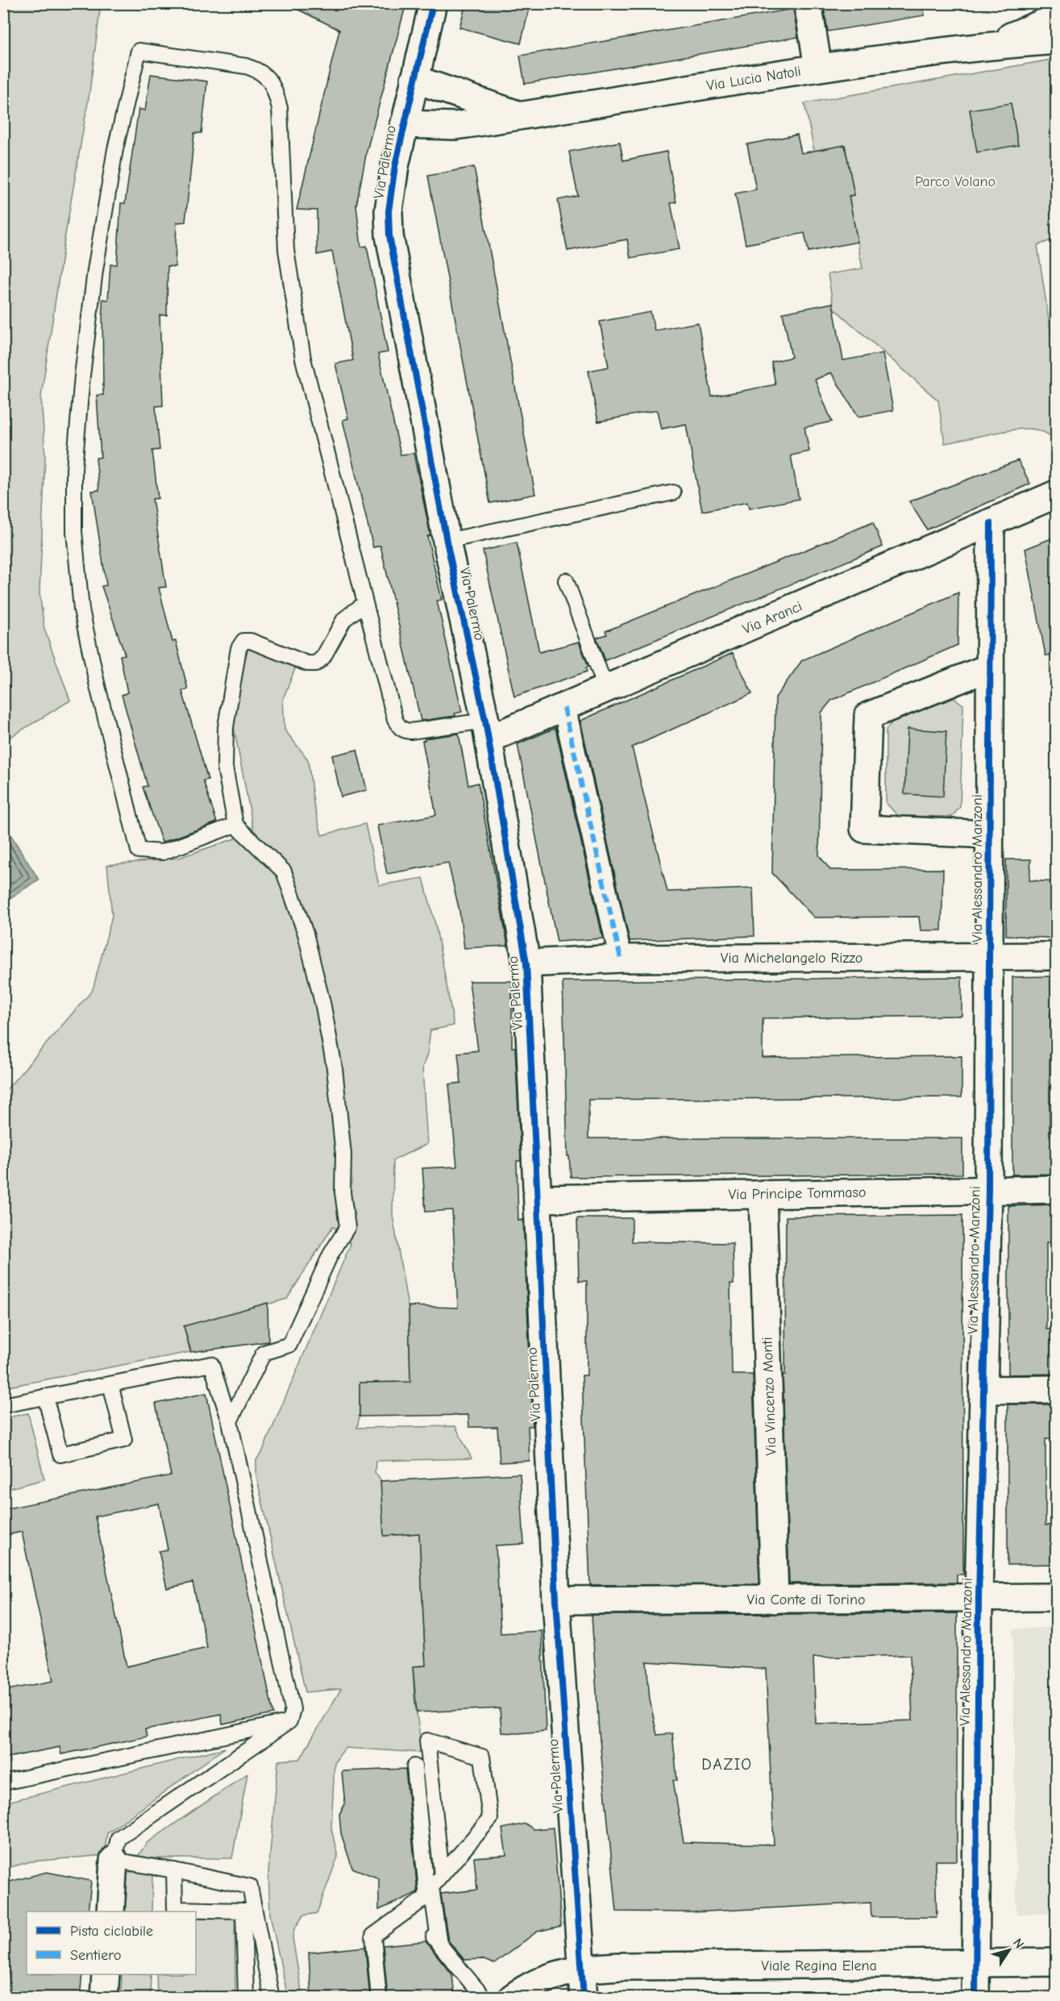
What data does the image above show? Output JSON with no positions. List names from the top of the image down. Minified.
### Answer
{"streets":{"street":["Via Lucia Natoli","Via Palermo","Via Aranci","Via Alessandro Manzoni","Via Michelangelo Rizzo","Via Principe Tommaso","Via Vincenzo Monti","Via Conte di Torino","Viale Regina Elena"]},"crossings":[["Via Lucia Natoli","Via Palermo"],["Via Palermo","Via Aranci"],["Via Palermo","Via Michelangelo Rizzo"],["Via Palermo","Via Principe Tommaso"],["Via Palermo","Via Conte di Torino"],["Via Palermo","Viale Regina Elena"],["Via Aranci","Via Alessandro Manzoni"],["Via Alessandro Manzoni","Via Michelangelo Rizzo"],["Via Alessandro Manzoni","Via Principe Tommaso"],["Via Alessandro Manzoni","Via Conte di Torino"],["Via Alessandro Manzoni","Viale Regina Elena"],["Via Principe Tommaso","Via Vincenzo Monti"],["Via Vincenzo Monti","Via Conte di Torino"]],"districts":["DAZIO"],"parks":["Parco Volano"],"legend":["Pista ciclabile","Sentiero"],"north":"top right"}
